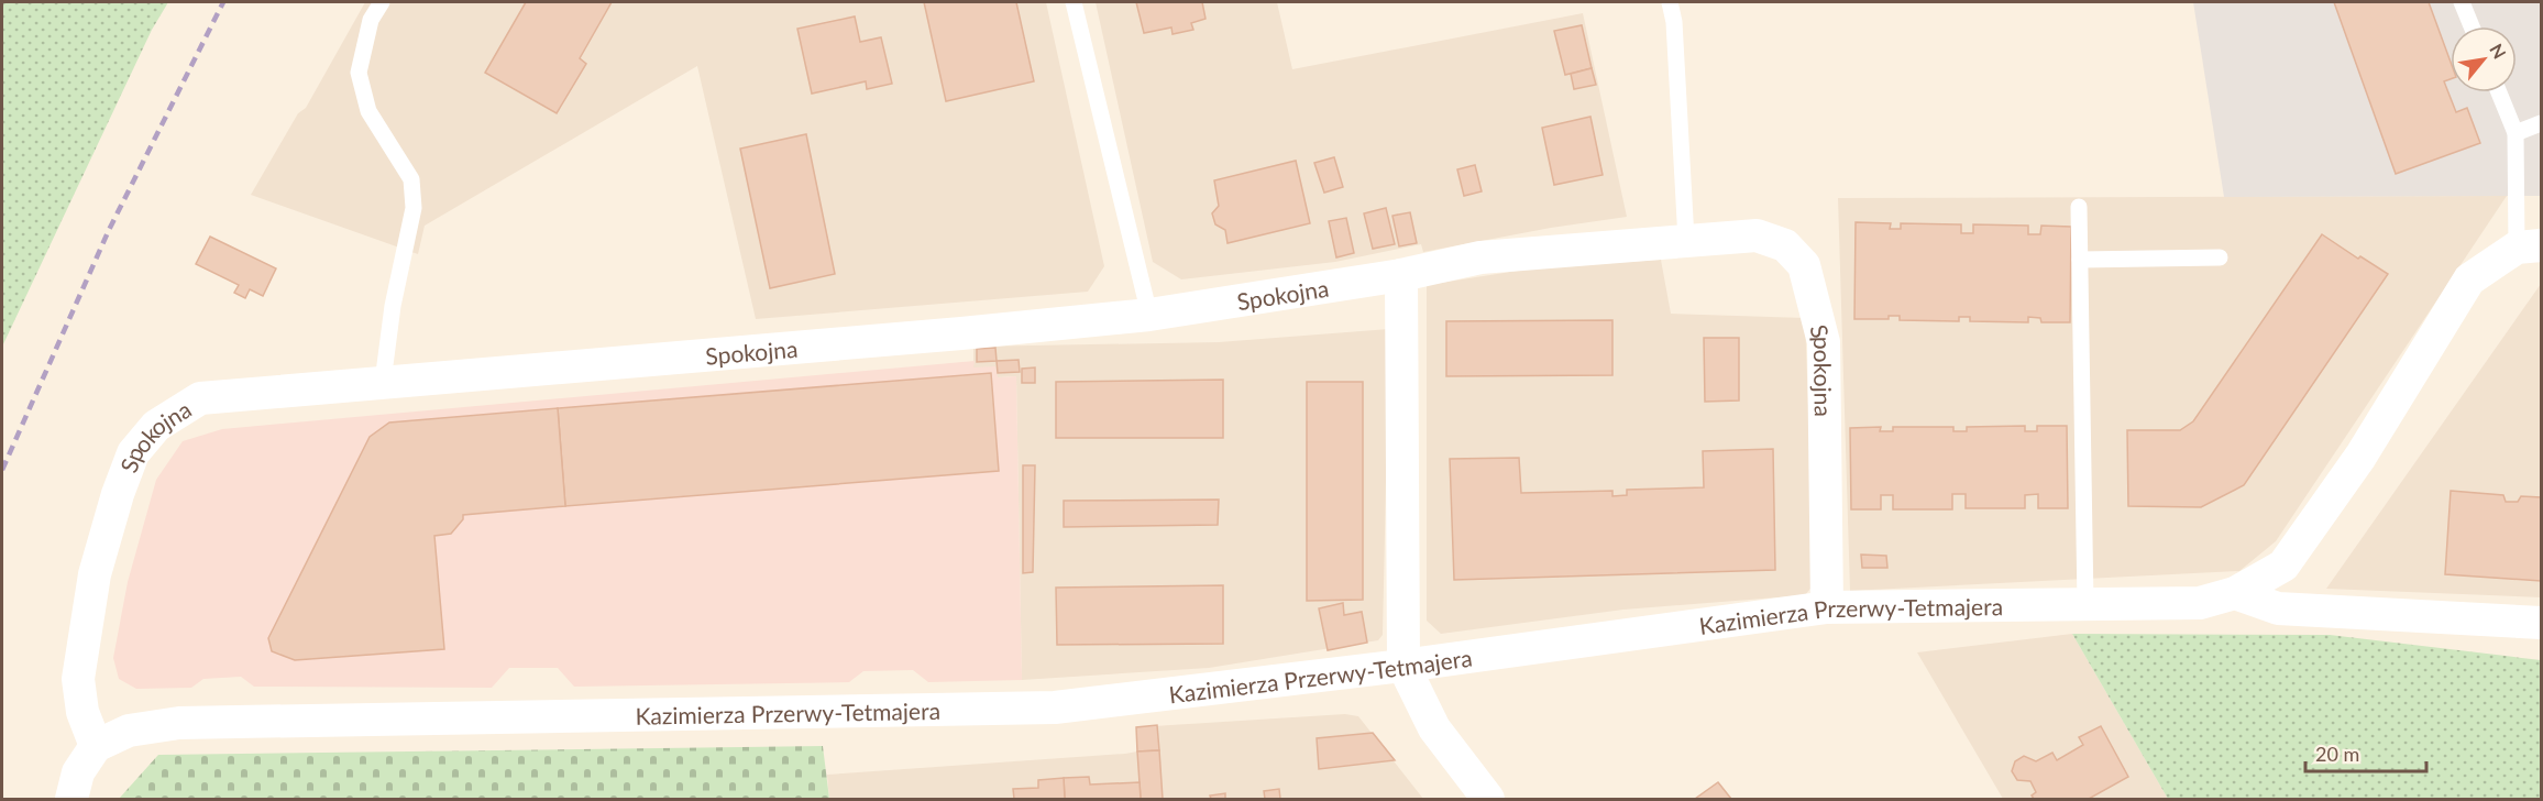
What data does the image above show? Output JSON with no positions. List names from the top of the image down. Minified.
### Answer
{"streets":{"street":["Spokojna","Kazimierza Przerwy-Tetmajera"]},"crossings":[["Spokojna","Kazimierza Przerwy-Tetmajera"]],"scale_bar":"20 m","north":"top right"}
